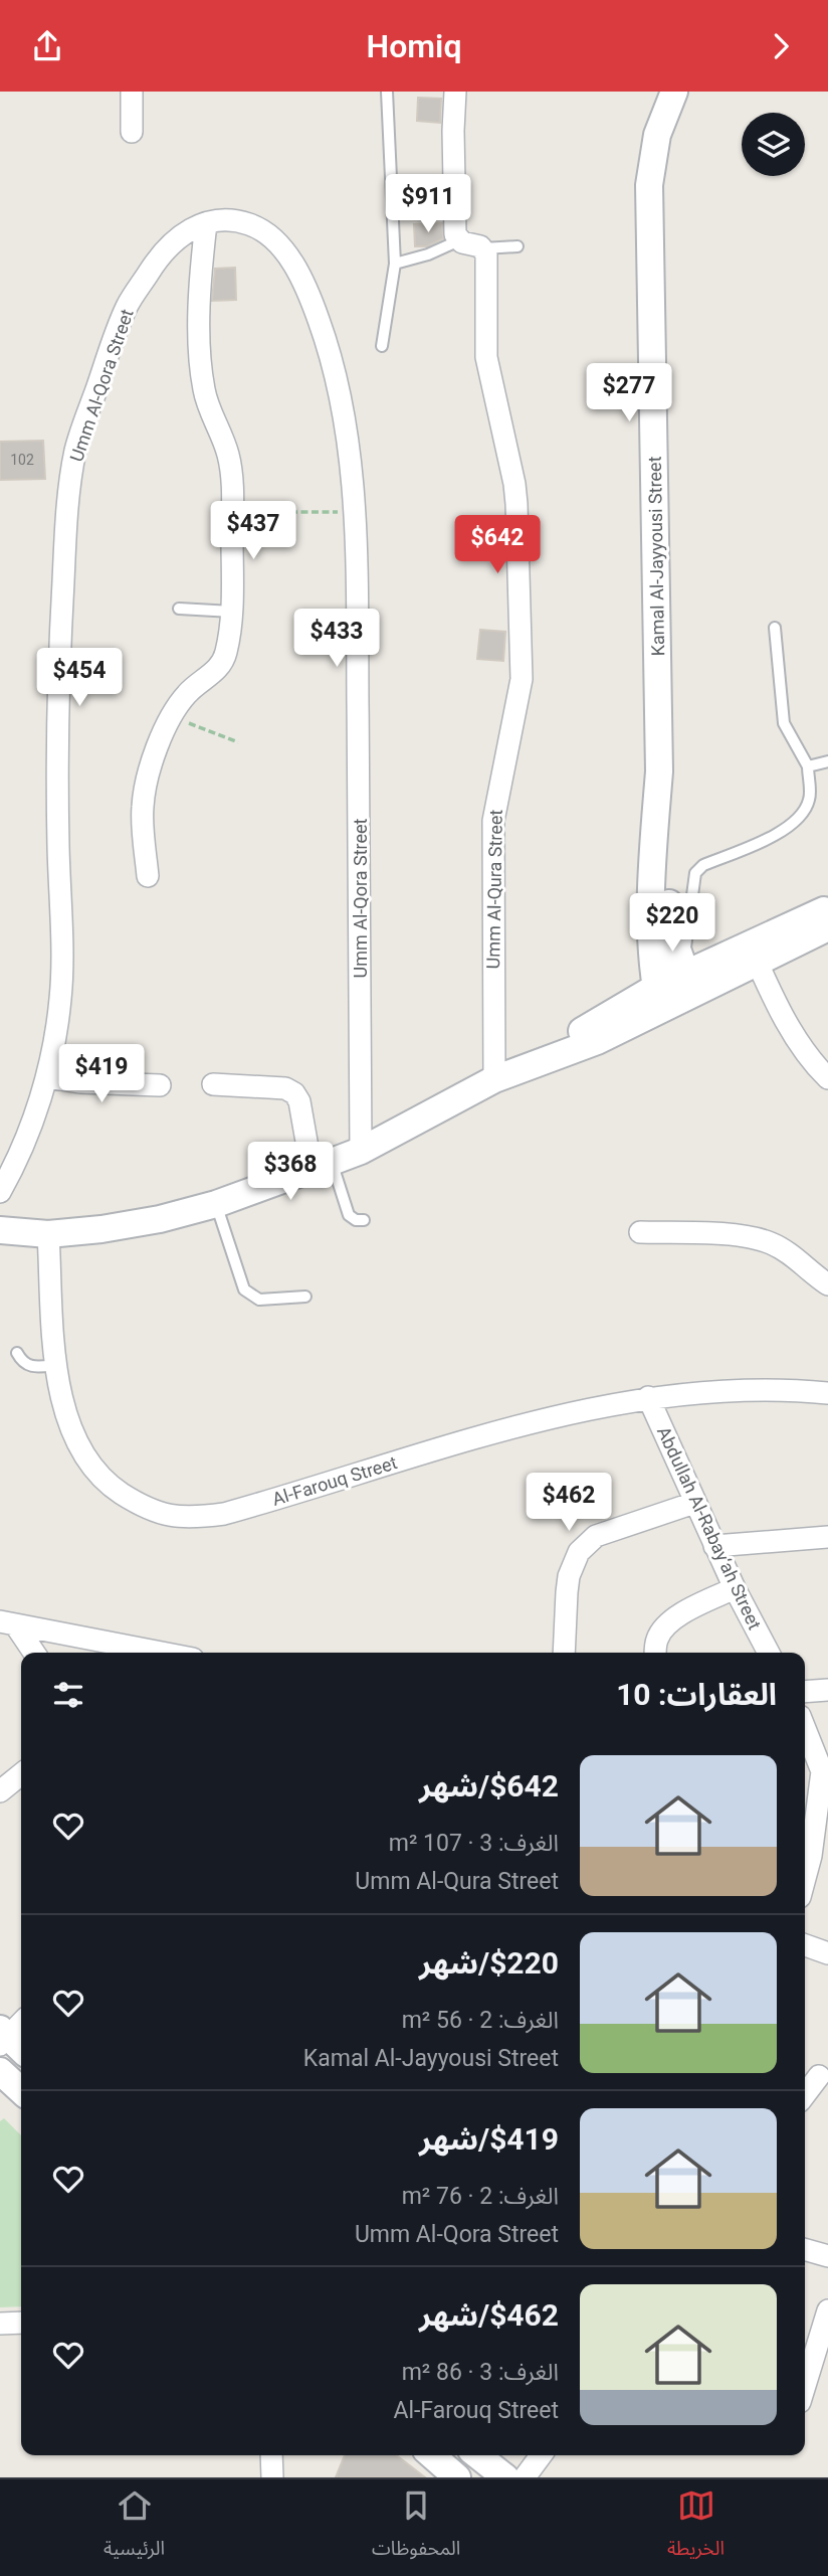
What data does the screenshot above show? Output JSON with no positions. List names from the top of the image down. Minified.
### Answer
{"streets":{"street":["Umm Al-Qora Street","Kamal Al-Jayyousi Street","Umm Al-Qura Street","Al-Farouq Street","Abdullah Al-Rabay‘ah Street"]},"crossings":[["Al-Farouq Street","Abdullah Al-Rabay‘ah Street"]],"house_numbers":["102"],"page":{"header":"Homiq","price":["$911","$277","$437","$642","$433","$454","$220","$419","$368","$462"],"heading":"العقارات: 10","list":[{"name":"$642/شهر","note":"الغرف: 3 · 107 m² · Umm Al-Qura Street"},{"name":"$220/شهر","note":"الغرف: 2 · 56 m² · Kamal Al-Jayyousi Street"},{"name":"$419/شهر","note":"الغرف: 2 · 76 m² · Umm Al-Qora Street"},{"name":"$462/شهر","note":"الغرف: 3 · 86 m² · Al-Farouq Street"}],"tabs":["الخريطة","المحفوظات","الرئيسية"]}}
